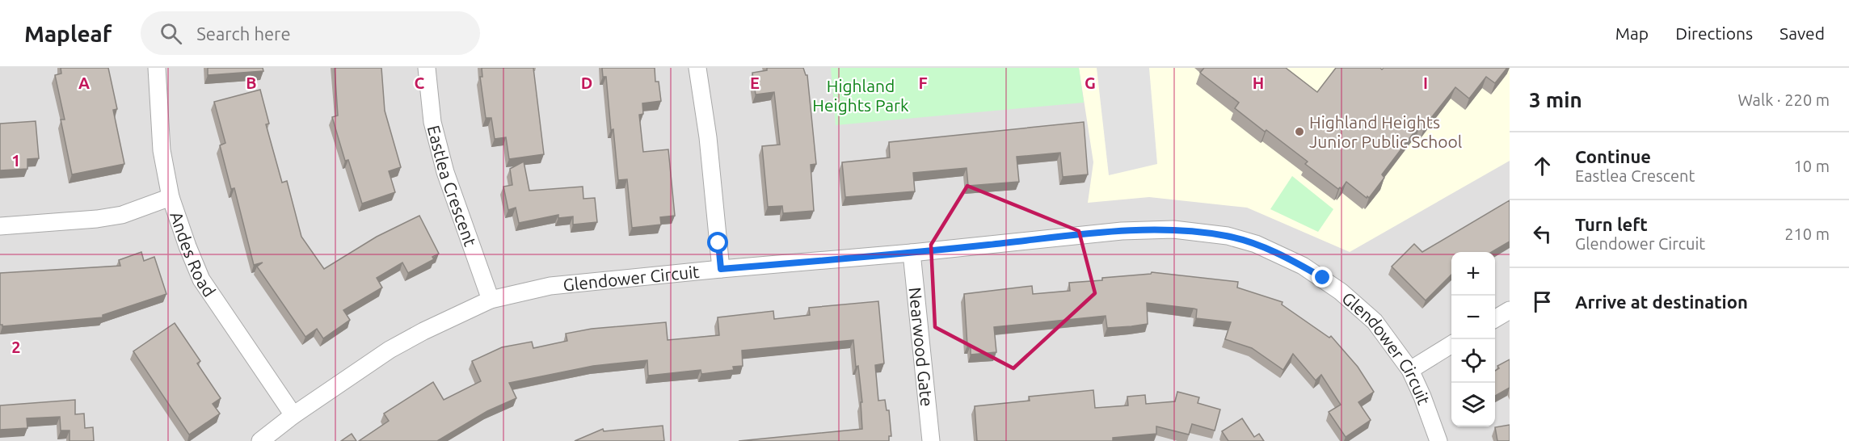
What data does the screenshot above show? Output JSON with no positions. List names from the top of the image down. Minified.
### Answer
{"streets":{"street":["Eastlea Crescent","Andes Road","Glendower Circuit","Nearwood Gate"]},"crossings":[["Eastlea Crescent","Glendower Circuit"],["Andes Road","Glendower Circuit"],["Glendower Circuit","Nearwood Gate"]],"parks":["Highland Heights Park"],"places":["Highland Heights Junior Public School"],"page":{"header":"Mapleaf","search":"Search here","nav":["Map","Directions","Saved"],"heading":["3 min","Walk · 220 m"],"list":[["Continue","Eastlea Crescent","10 m"],["Turn left","Glendower Circuit","210 m"],"Arrive at destination"],"map_buttons":["+","−"]},"grid":{"columns":["A","B","C","D","E","F","G","H","I"],"rows":["1","2"]}}
